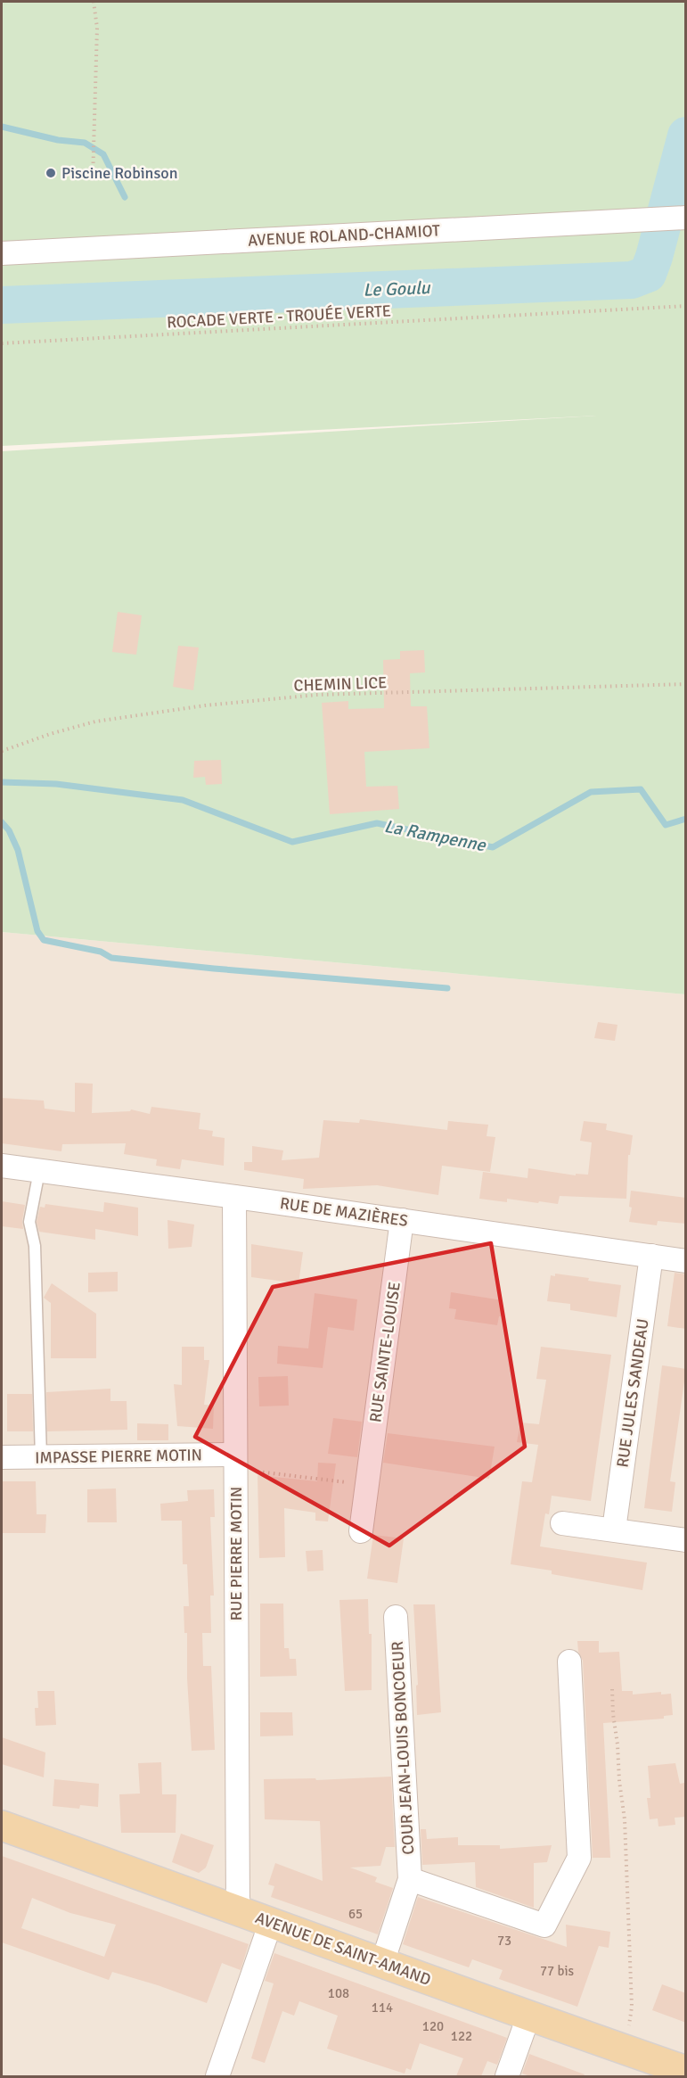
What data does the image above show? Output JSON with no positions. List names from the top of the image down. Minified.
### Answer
{"streets":{"main road":["AVENUE DE SAINT-AMAND"],"street":["AVENUE ROLAND-CHAMIOT","RUE DE MAZIÈRES","RUE SAINTE-LOUISE","RUE JULES SANDEAU","IMPASSE PIERRE MOTIN","RUE PIERRE MOTIN","COUR JEAN-LOUIS BONCOEUR"],"path":["ROCADE VERTE - TROUÉE VERTE","CHEMIN LICE"]},"crossings":[["RUE DE MAZIÈRES","RUE SAINTE-LOUISE"],["RUE DE MAZIÈRES","RUE JULES SANDEAU"],["RUE DE MAZIÈRES","RUE PIERRE MOTIN"],["IMPASSE PIERRE MOTIN","RUE PIERRE MOTIN"],["RUE PIERRE MOTIN","AVENUE DE SAINT-AMAND"],["COUR JEAN-LOUIS BONCOEUR","AVENUE DE SAINT-AMAND"]],"water":["Le Goulu","La Rampenne"],"places":["Piscine Robinson"],"house_numbers":["65","73","77 bis","108","114","120","122"]}
